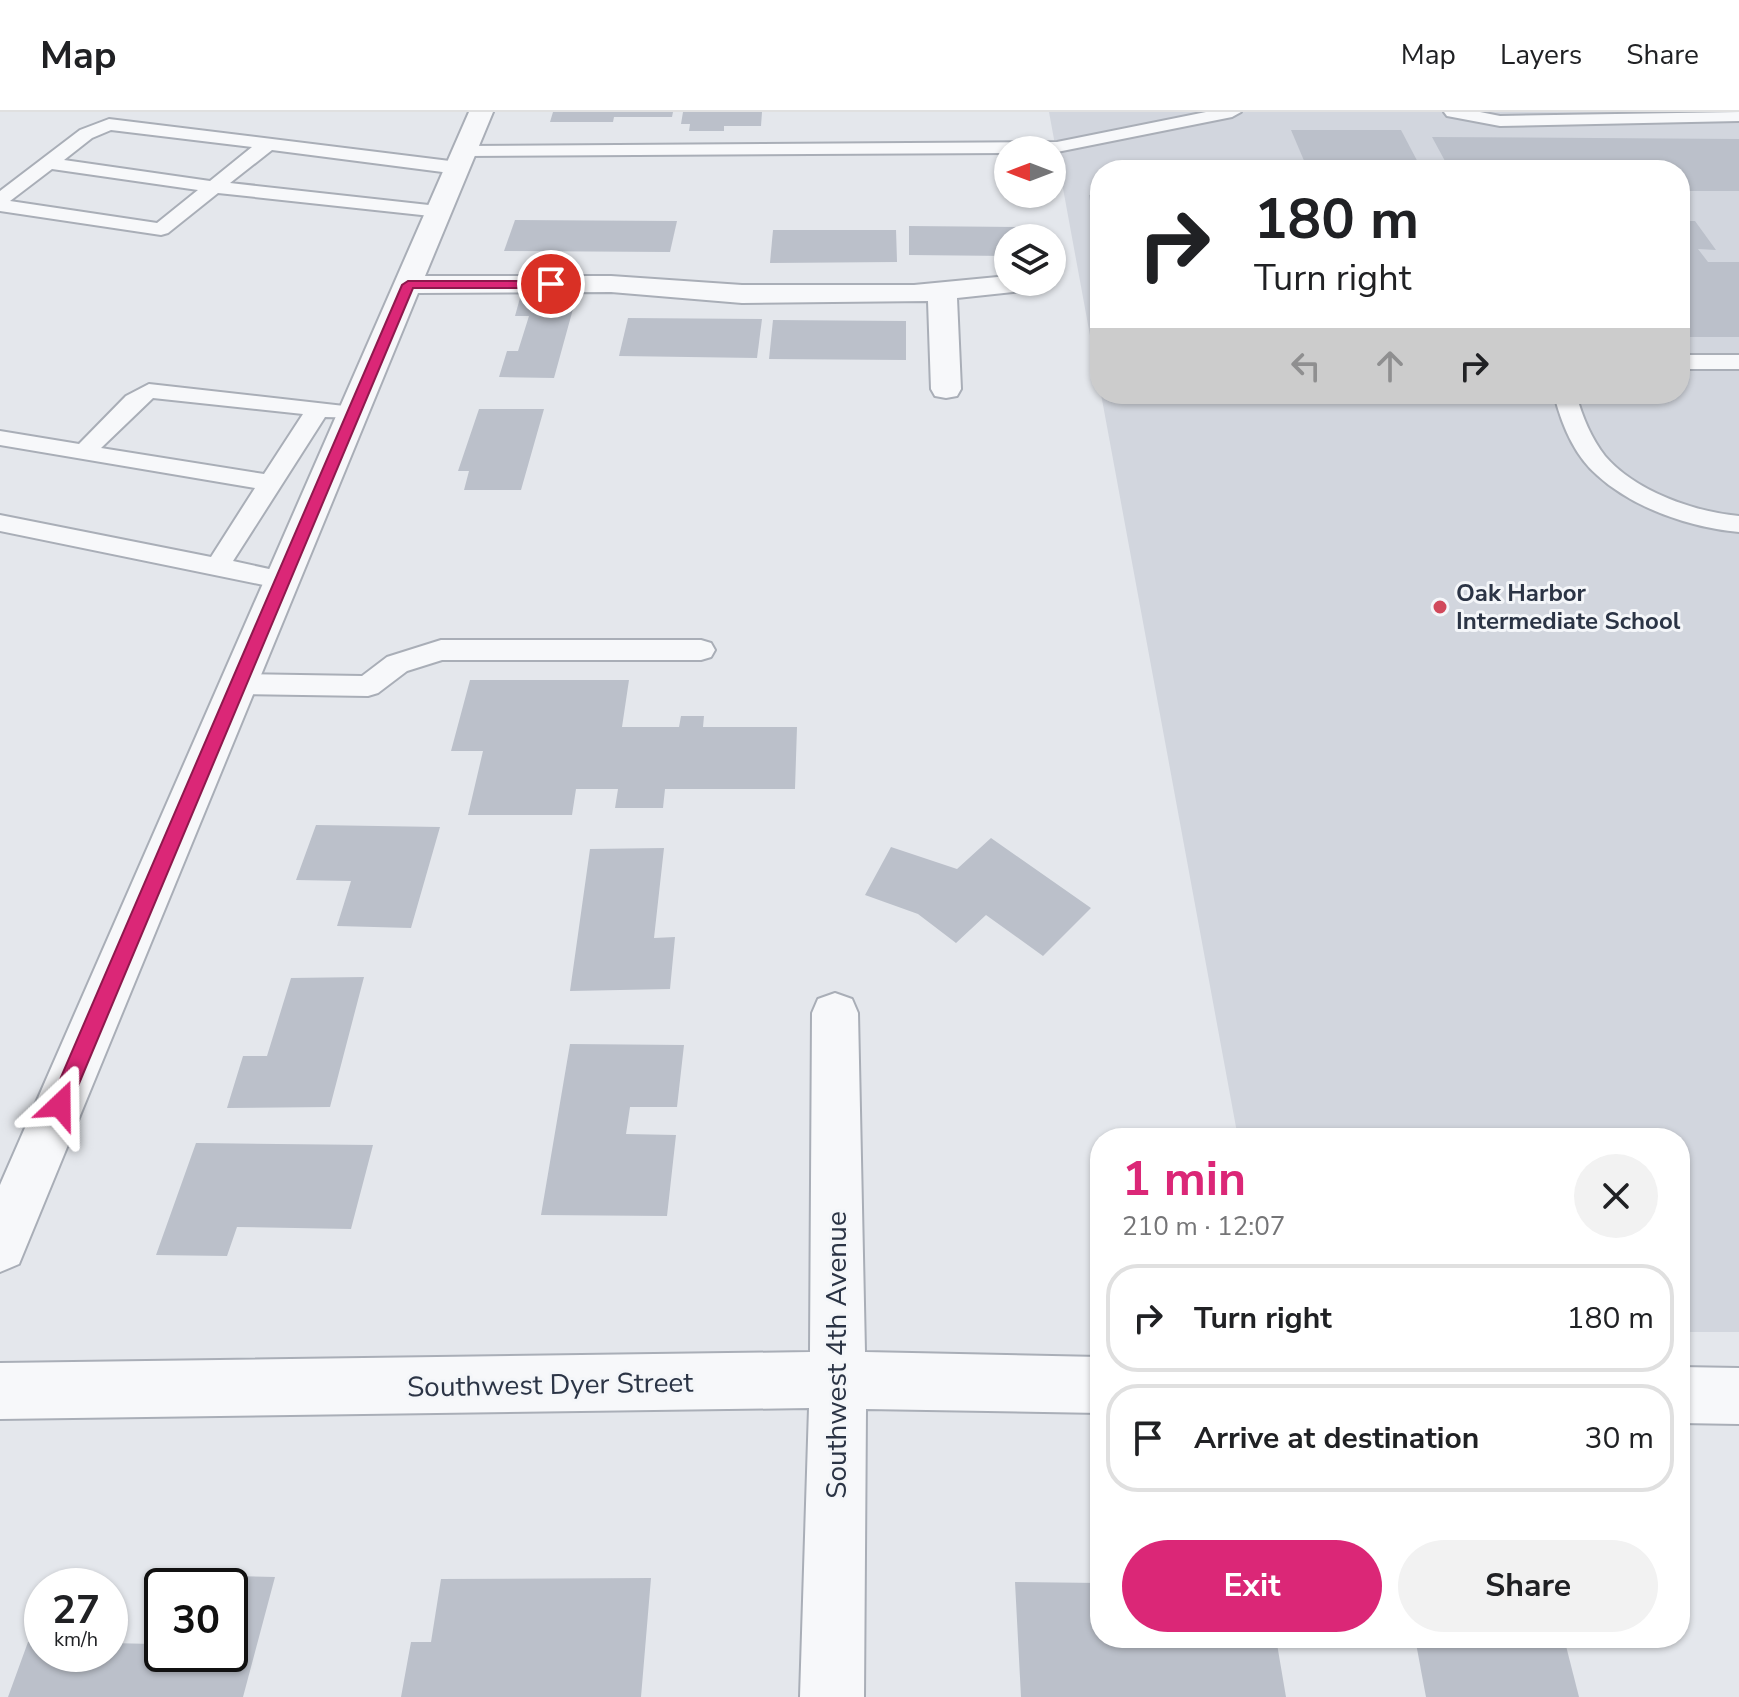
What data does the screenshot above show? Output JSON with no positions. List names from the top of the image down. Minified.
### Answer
{"streets":{"street":["Southwest 4th Avenue","Southwest Dyer Street"]},"crossings":[["Southwest 4th Avenue","Southwest Dyer Street"]],"places":["Oak Harbor Intermediate School"],"north":"left","page":{"header":"Map","nav":["Map","Layers","Share"],"turn":["180 m","Turn right"],"heading":["1 min","210 m · 12:07"],"list":[{"name":"Turn right","value":"180 m"},{"name":"Arrive at destination","value":"30 m"}],"buttons":["Exit","Share"],"speed":"27 km/h","limit":"30"}}
